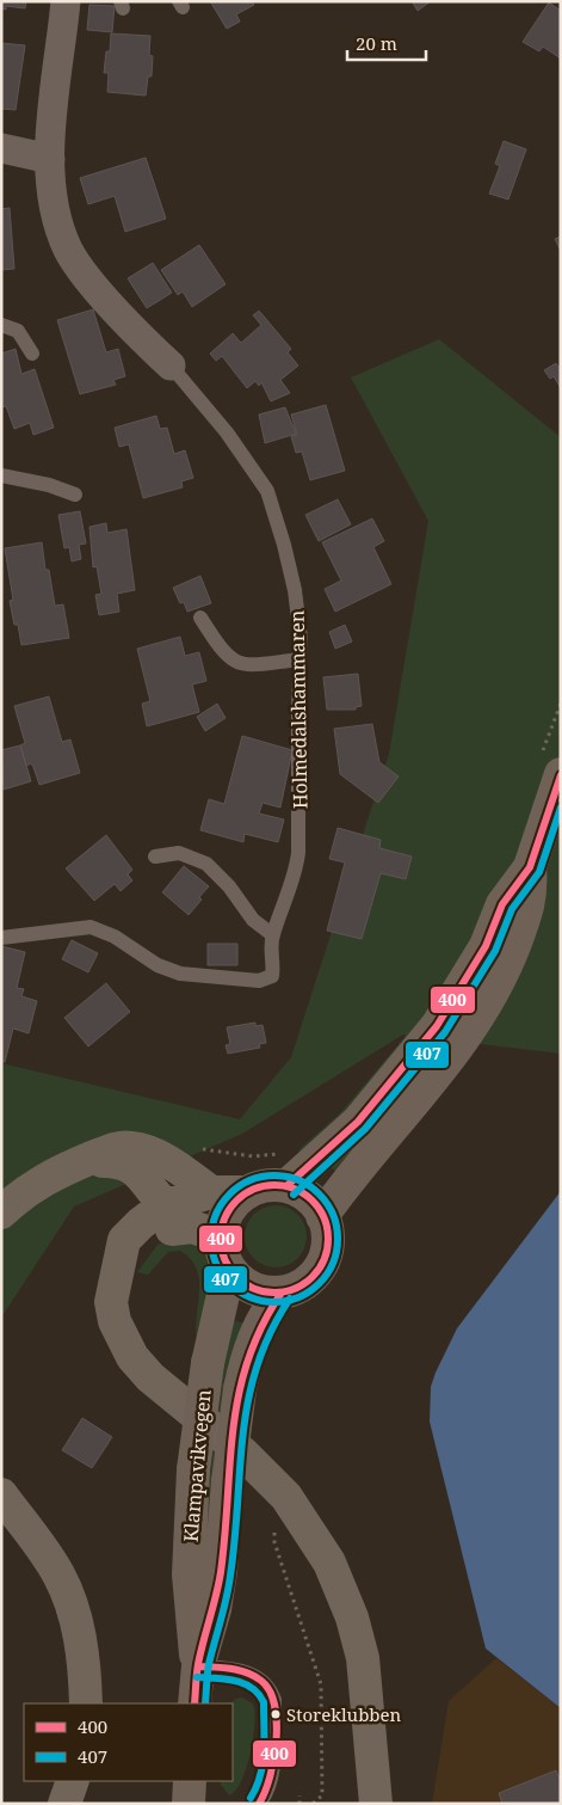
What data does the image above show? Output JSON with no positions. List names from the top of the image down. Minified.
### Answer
{"streets":{"main road":["Klampavikvegen"],"street":["Holmedalshammaren"]},"places":["Storeklubben"],"lines":["transit line 400","transit line 407"],"legend":["400","407"],"scale_bar":"20 m"}
